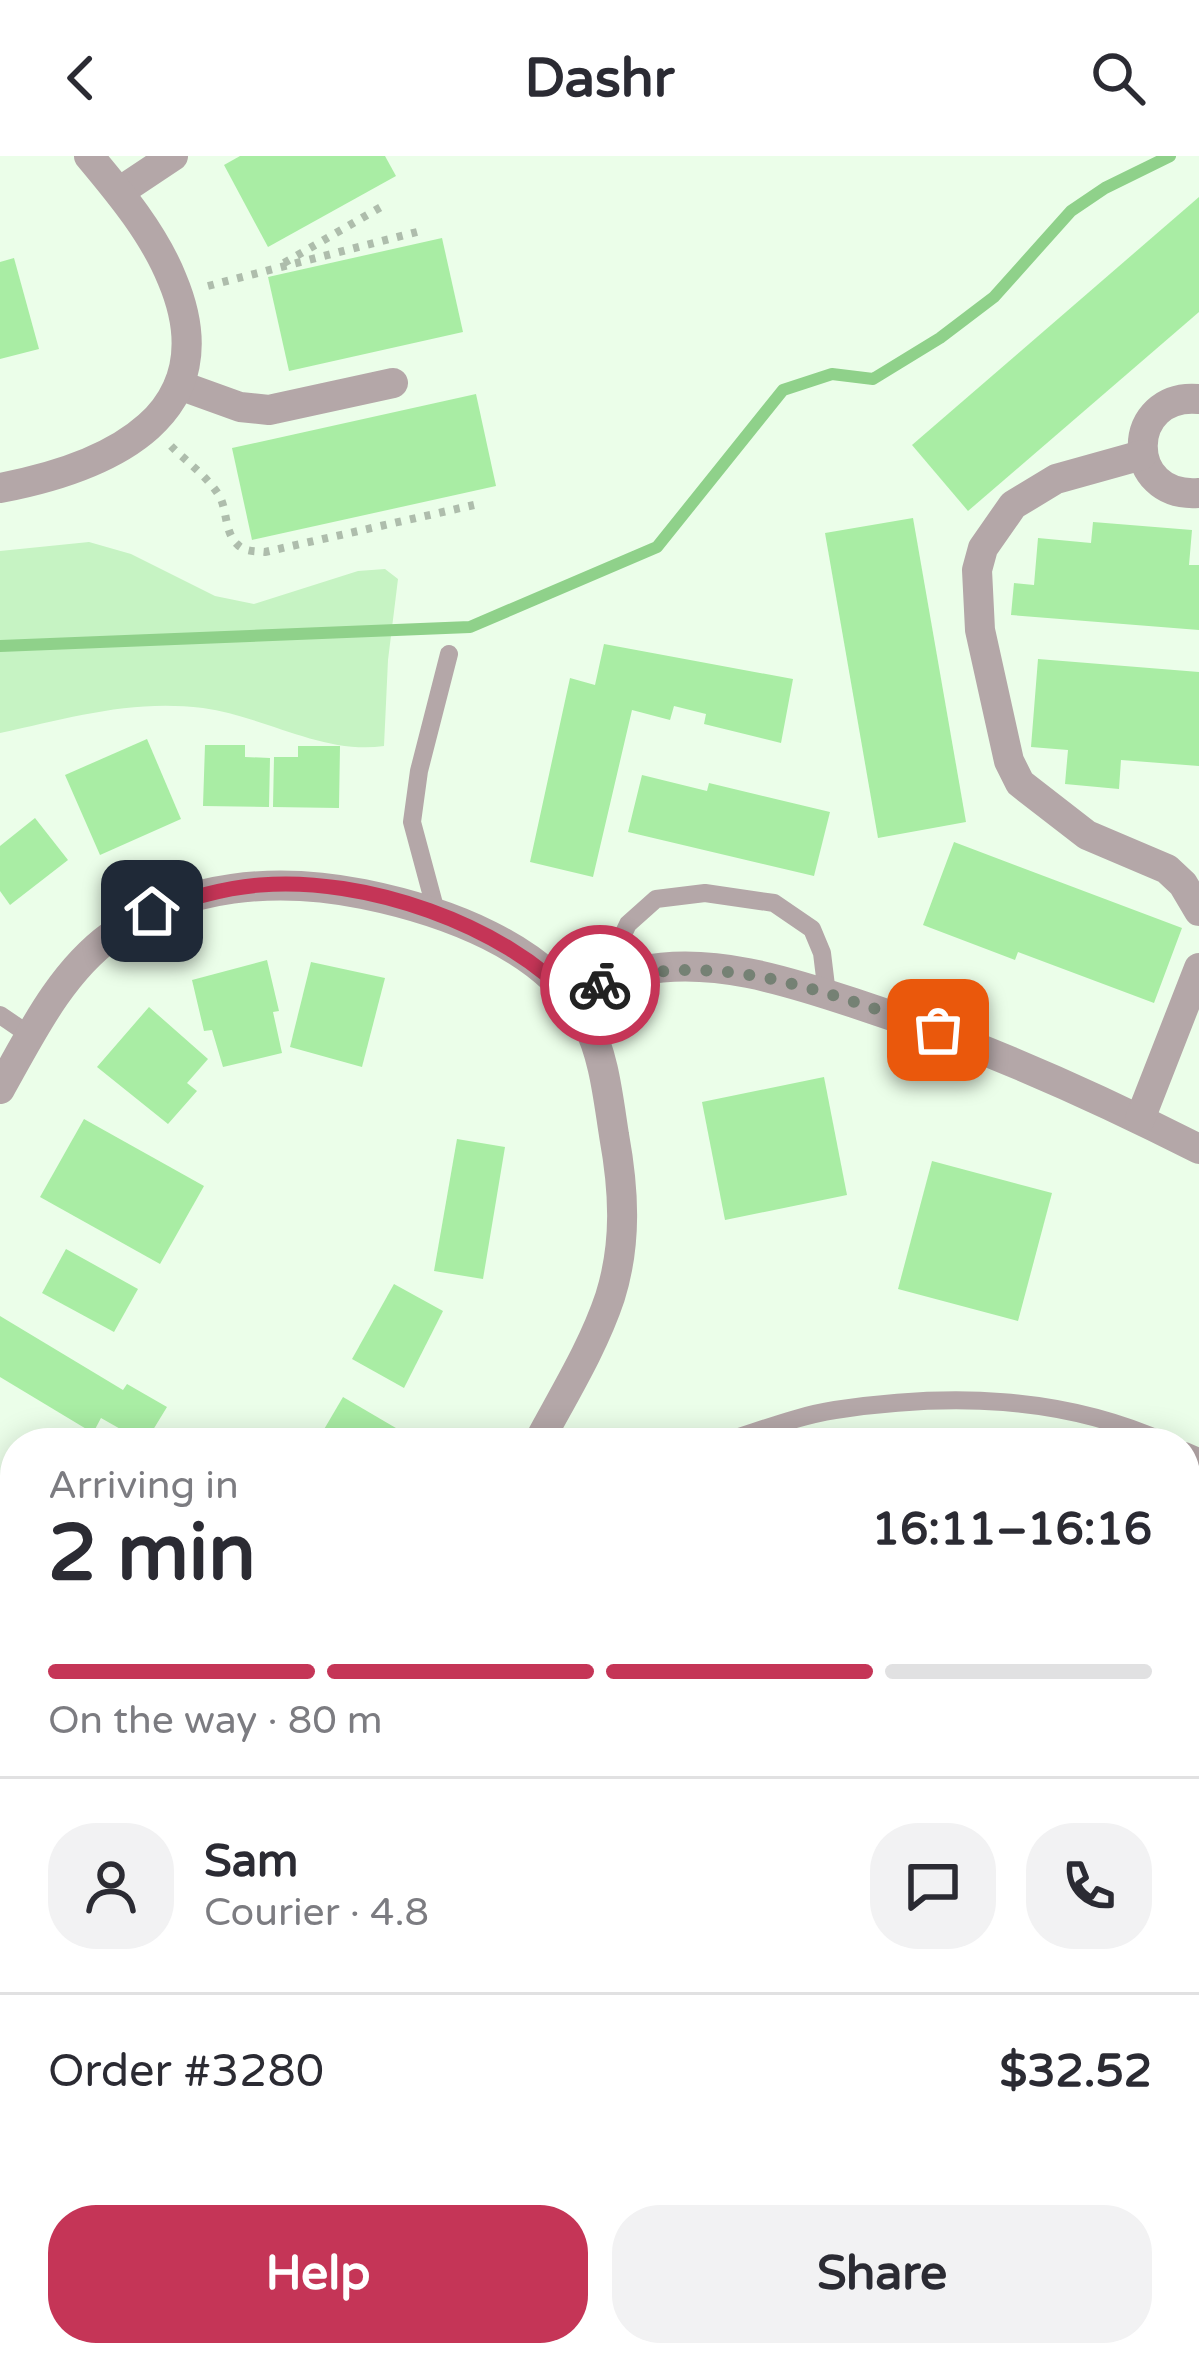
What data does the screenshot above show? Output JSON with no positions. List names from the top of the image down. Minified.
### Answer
{"page":{"header":"Dashr","heading":["2 min","Arriving in","16:11–16:16"],"panel":["Sam","Courier · 4.8","Order #3280","$32.52"],"bar":"On the way · 80 m","buttons":["Help","Share"]}}
